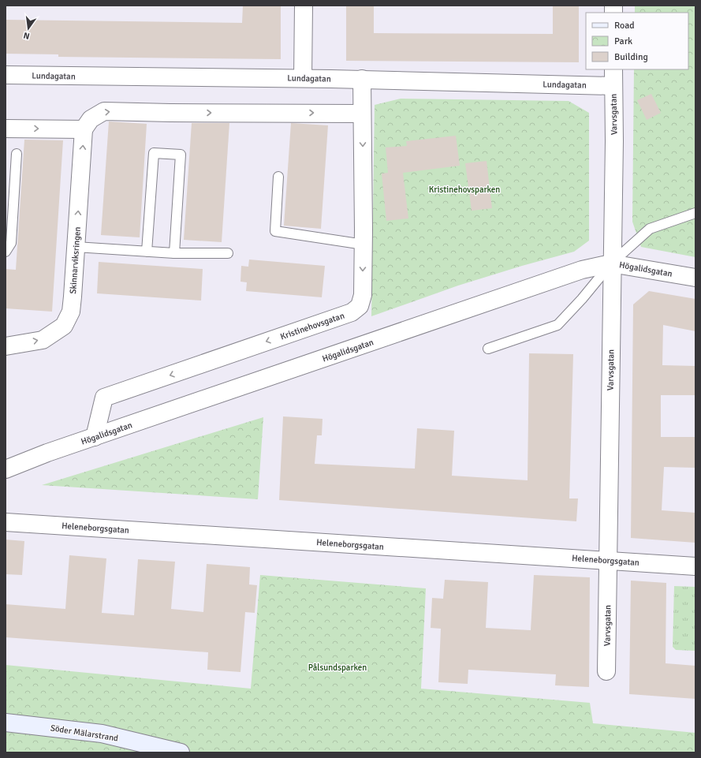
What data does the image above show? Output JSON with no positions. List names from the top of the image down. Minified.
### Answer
{"streets":{"street":["Lundagatan","Varvsgatan","Skinnarviksringen","Högalidsgatan","Kristinehovsgatan","Heleneborgsgatan","Söder Mälarstrand"]},"crossings":[["Lundagatan","Varvsgatan"],["Lundagatan","Kristinehovsgatan"],["Varvsgatan","Högalidsgatan"],["Varvsgatan","Heleneborgsgatan"],["Högalidsgatan","Kristinehovsgatan"]],"one_way":["Skinnarviksringen","Kristinehovsgatan"],"parks":["Kristinehovsparken","Pålsundsparken"],"legend":["Road","Park","Building"],"north":"bottom"}
